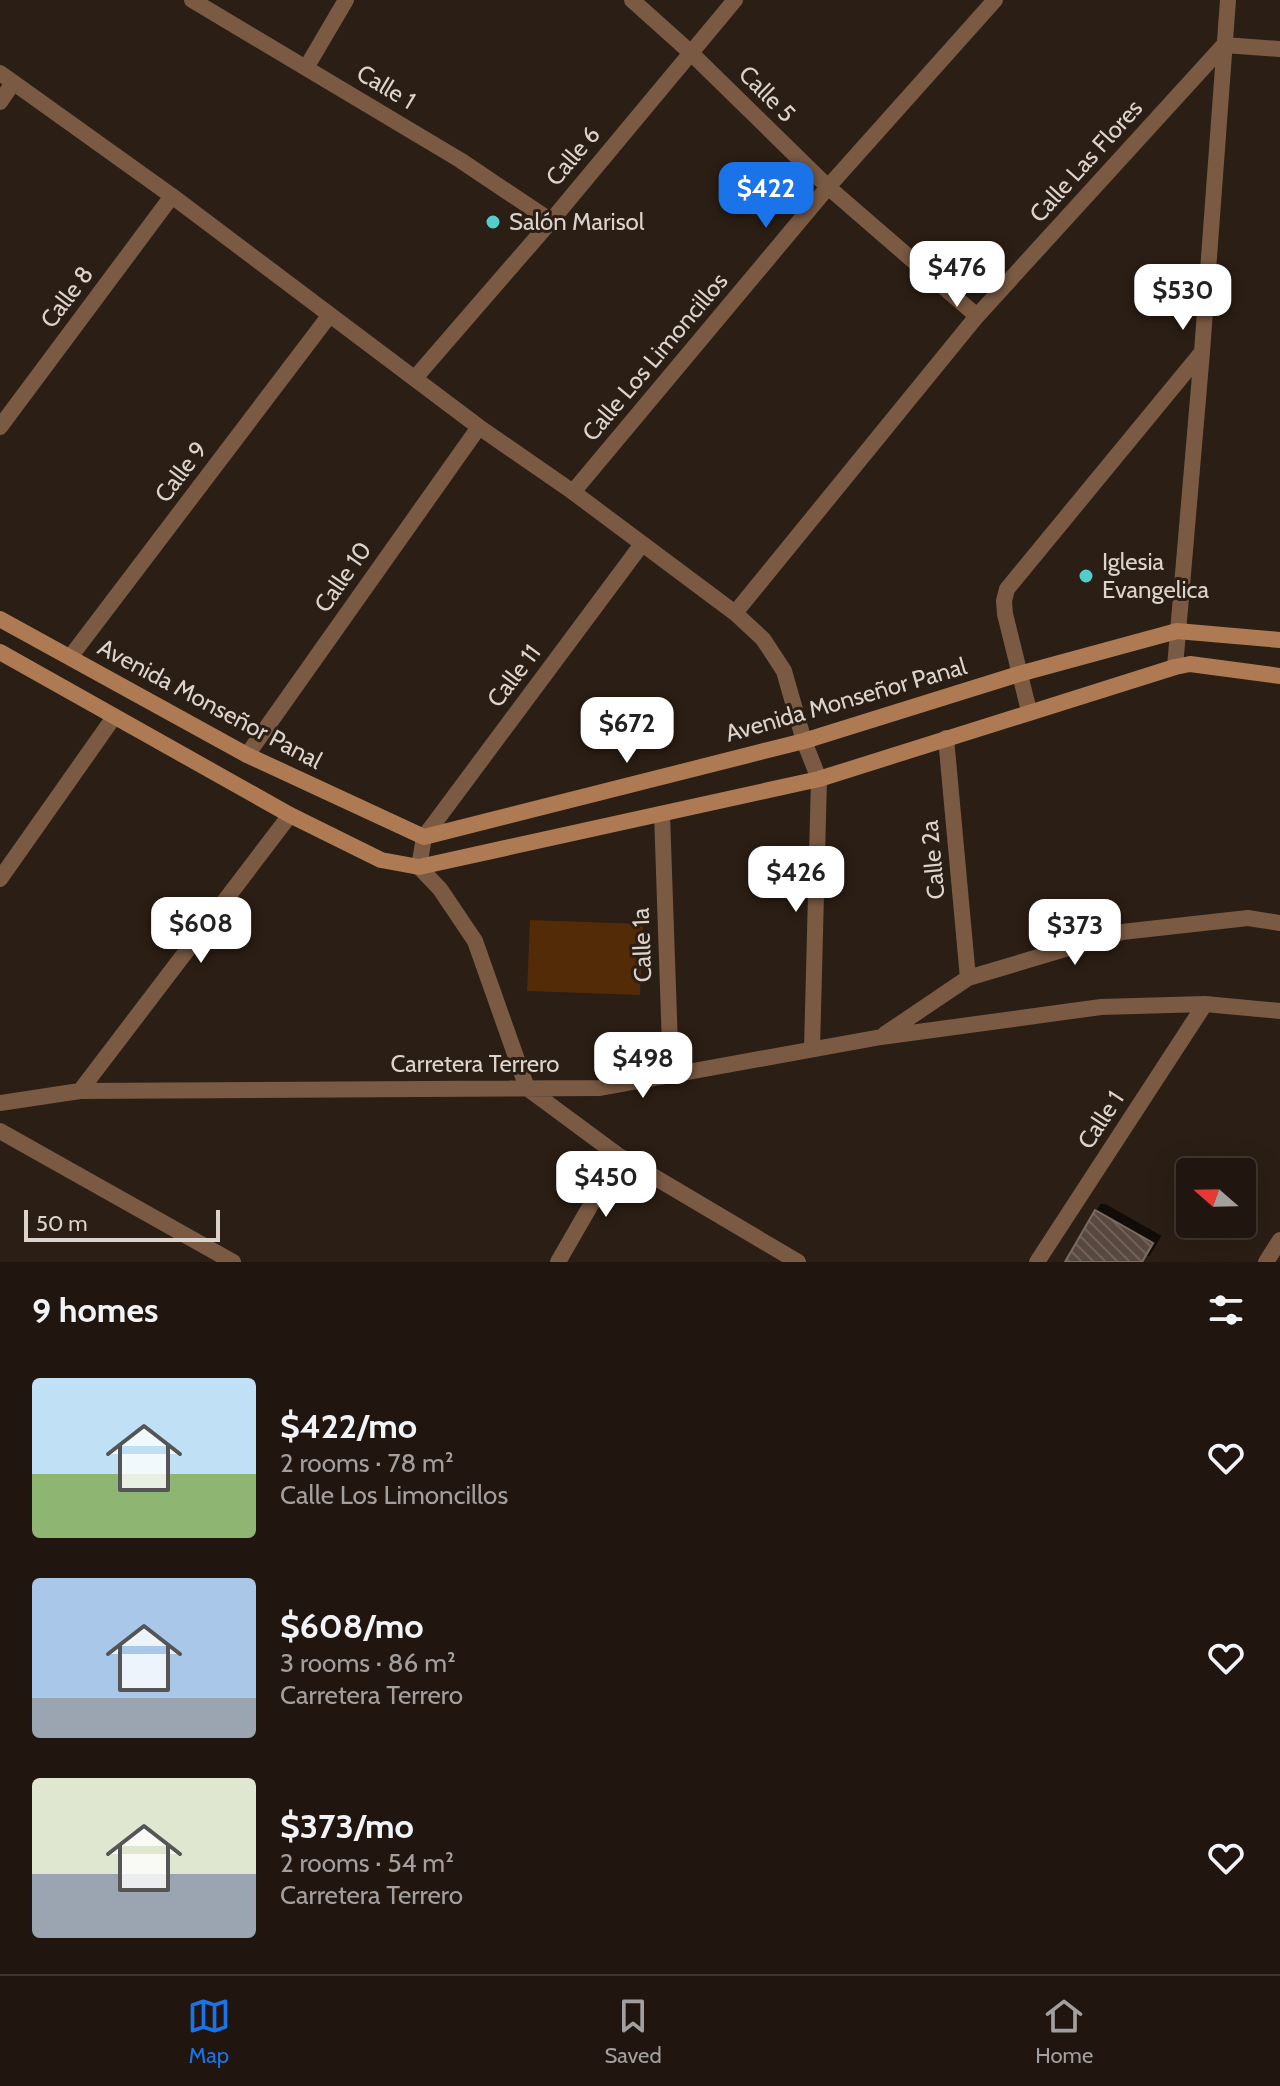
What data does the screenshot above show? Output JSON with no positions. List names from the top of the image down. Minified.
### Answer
{"streets":{"street":["Calle 1","Calle 5","Calle 6","Calle Las Flores","Calle 8","Calle Los Limoncillos","Calle 9","Calle 10","Calle 11","Avenida Monseñor Panal","Calle 2a","Calle 1a","Carretera Terrero"]},"crossings":[["Calle 1","Calle 6"],["Calle 1","Carretera Terrero"],["Calle 5","Calle 6"],["Calle 5","Calle Las Flores"],["Calle 5","Calle Los Limoncillos"],["Calle 9","Avenida Monseñor Panal"],["Calle 10","Avenida Monseñor Panal"],["Calle 11","Avenida Monseñor Panal"],["Calle 1a","Carretera Terrero"]],"places":["Salón Marisol","Iglesia Evangelica"],"scale_bar":"50 m","north":"left","page":{"price":["$422","$476","$530","$672","$426","$608","$373","$498","$450"],"scale":"50 m","heading":"9 homes","list":[{"name":"$422/mo","note":"2 rooms · 78 m² · Calle Los Limoncillos"},{"name":"$608/mo","note":"3 rooms · 86 m² · Carretera Terrero"},{"name":"$373/mo","note":"2 rooms · 54 m² · Carretera Terrero"}],"tabs":["Map","Saved","Home"]}}
